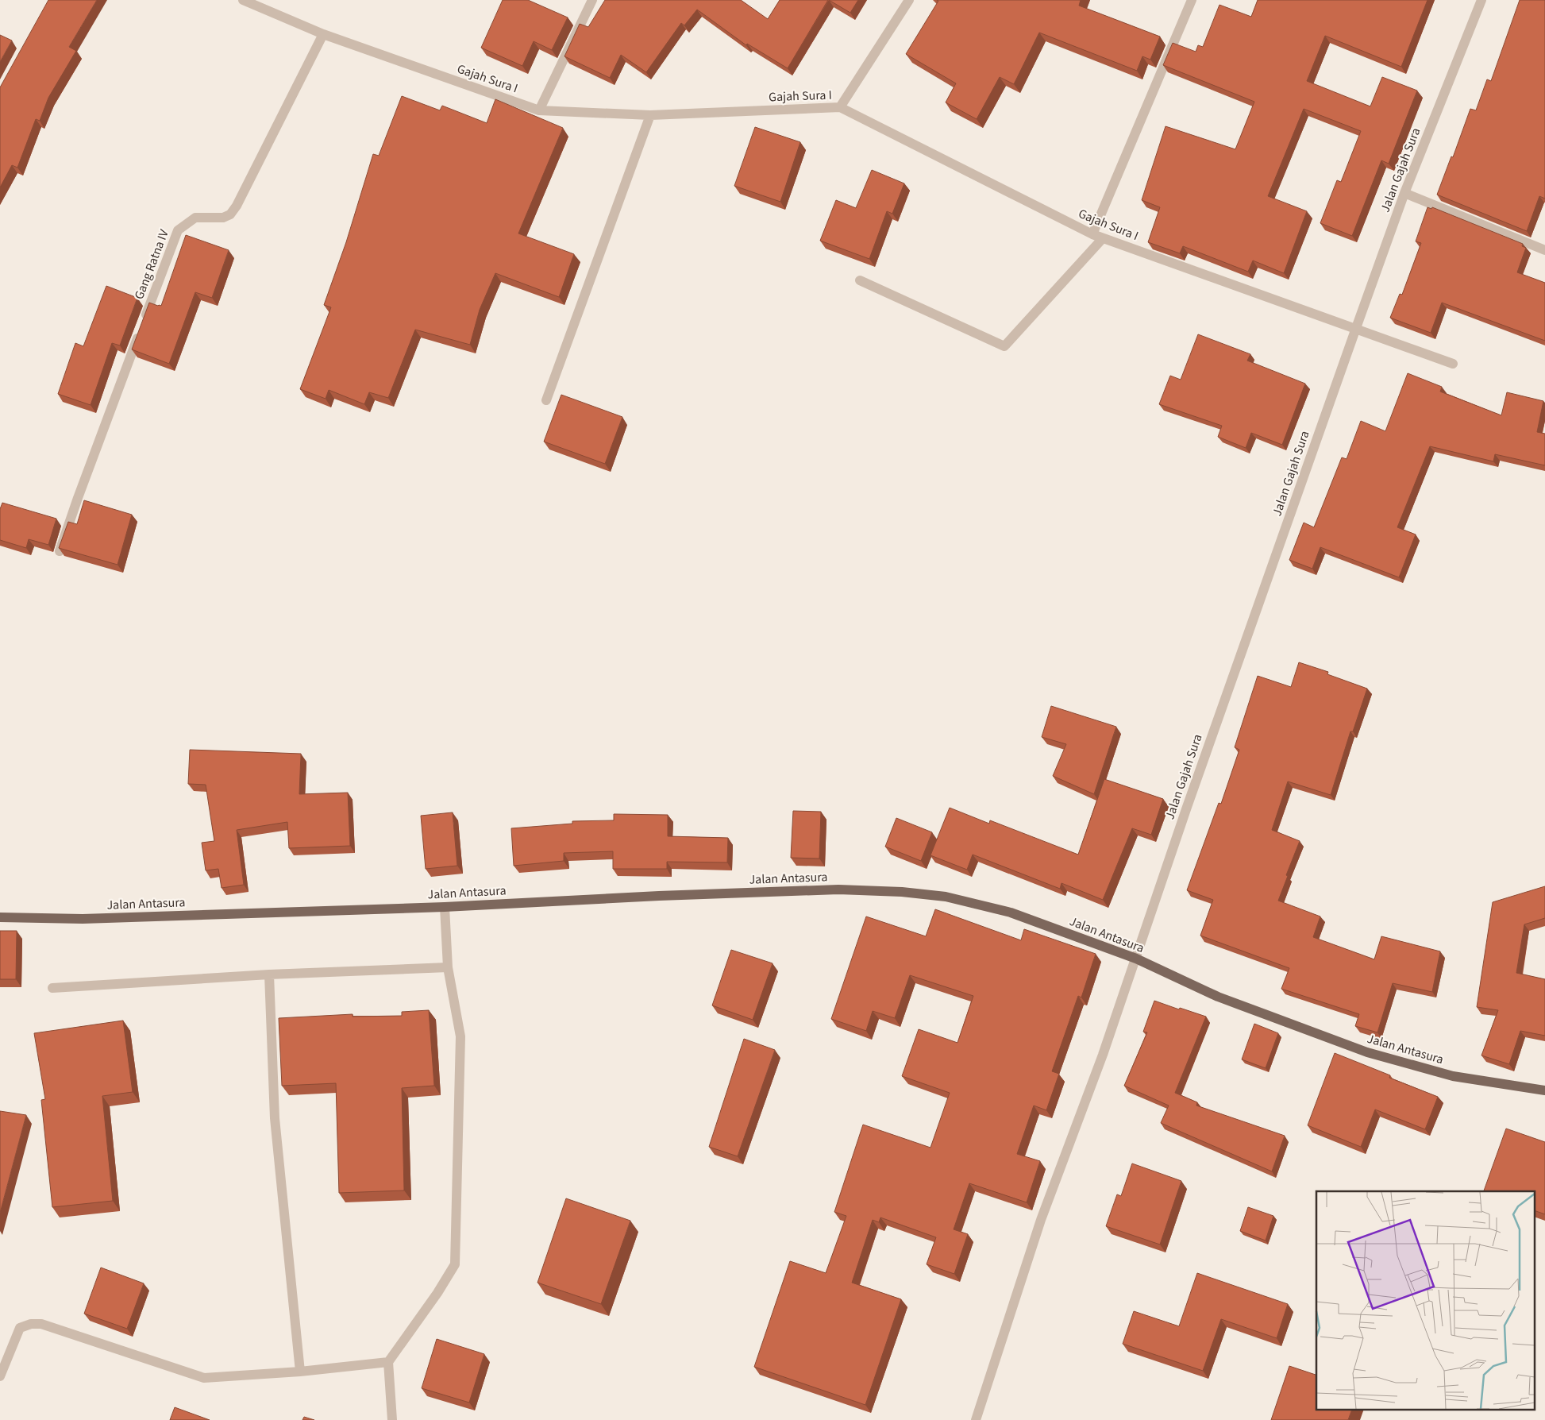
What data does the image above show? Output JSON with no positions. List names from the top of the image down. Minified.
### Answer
{"streets":{"main road":["Jalan Antasura"],"street":["Gajah Sura I","Jalan Gajah Sura","Gang Ratna IV"]},"crossings":[["Gajah Sura I","Jalan Gajah Sura"],["Gajah Sura I","Gang Ratna IV"],["Jalan Gajah Sura","Jalan Antasura"]]}
